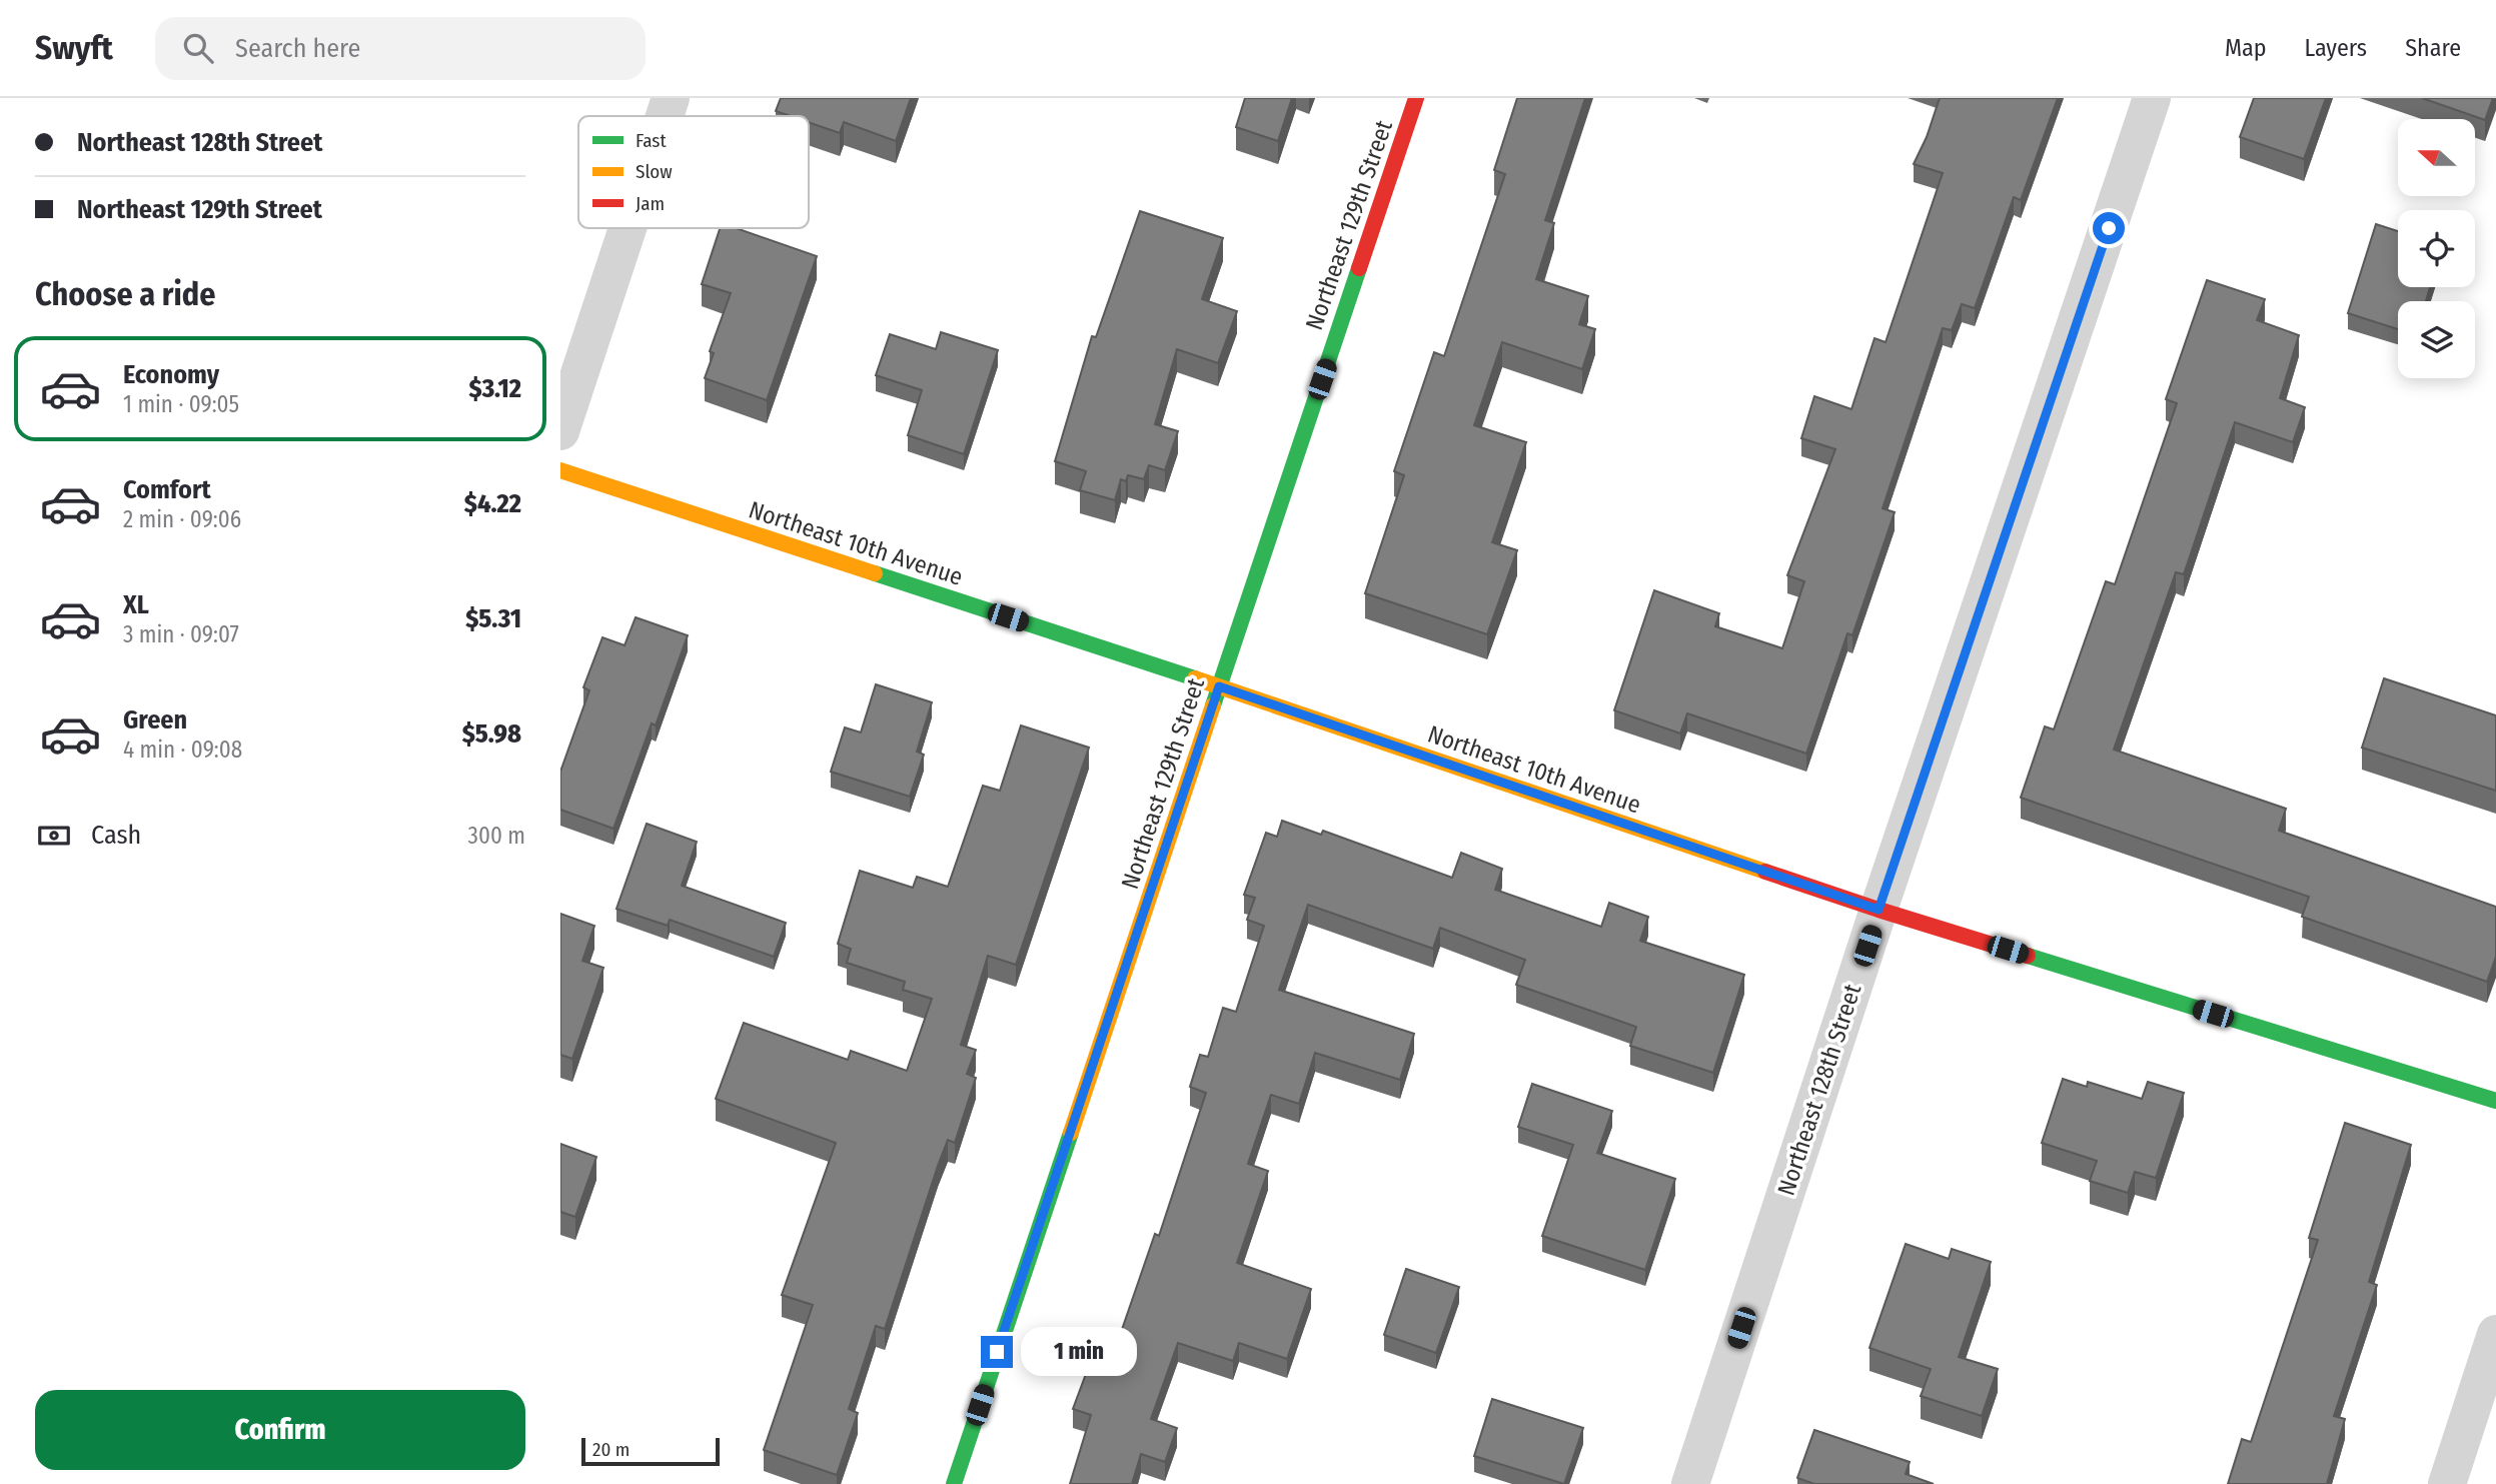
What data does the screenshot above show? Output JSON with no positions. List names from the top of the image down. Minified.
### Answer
{"streets":{"street":["Northeast 129th Street","Northeast 10th Avenue","Northeast 128th Street"]},"crossings":[["Northeast 129th Street","Northeast 10th Avenue"],["Northeast 10th Avenue","Northeast 128th Street"]],"legend":["Fast","Slow","Jam"],"scale_bar":"20 m","north":"left","page":{"header":"Swyft","search":"Search here","nav":["Map","Layers","Share"],"banner":["Northeast 128th Street","Northeast 129th Street"],"heading":"Choose a ride","list":[{"name":"Economy","note":"1 min · 09:05","value":"$3.12"},{"name":"Comfort","note":"2 min · 09:06","value":"$4.22"},{"name":"XL","note":"3 min · 09:07","value":"$5.31"},{"name":"Green","note":"4 min · 09:08","value":"$5.98"}],"pay":["Cash","300 m"],"bubble":"1 min","buttons":"Confirm","scale":"20 m"}}
